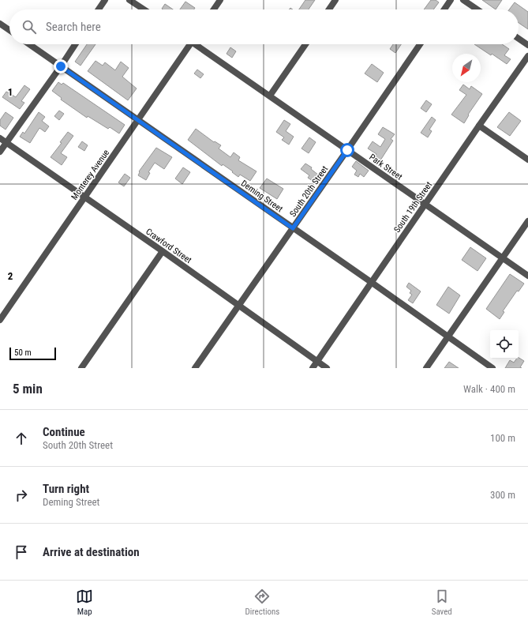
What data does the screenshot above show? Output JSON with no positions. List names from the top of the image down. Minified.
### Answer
{"streets":{"street":["Park Street","Monterey Avenue","South 20th Street","Deming Street","South 19th Street","Crawford Street"]},"crossings":[["Park Street","South 20th Street"],["Park Street","South 19th Street"],["Monterey Avenue","Deming Street"],["Monterey Avenue","Crawford Street"],["South 20th Street","Deming Street"],["South 20th Street","Crawford Street"],["Deming Street","South 19th Street"],["South 19th Street","Crawford Street"]],"scale_bar":"50 m","north":"bottom left","page":{"search":"Search here","scale":"50 m","heading":["5 min","Walk · 400 m"],"list":[["Continue","South 20th Street","100 m"],["Turn right","Deming Street","300 m"],"Arrive at destination"],"nav":["Map","Directions","Saved"]},"grid":{"rows":["1","2"]}}
